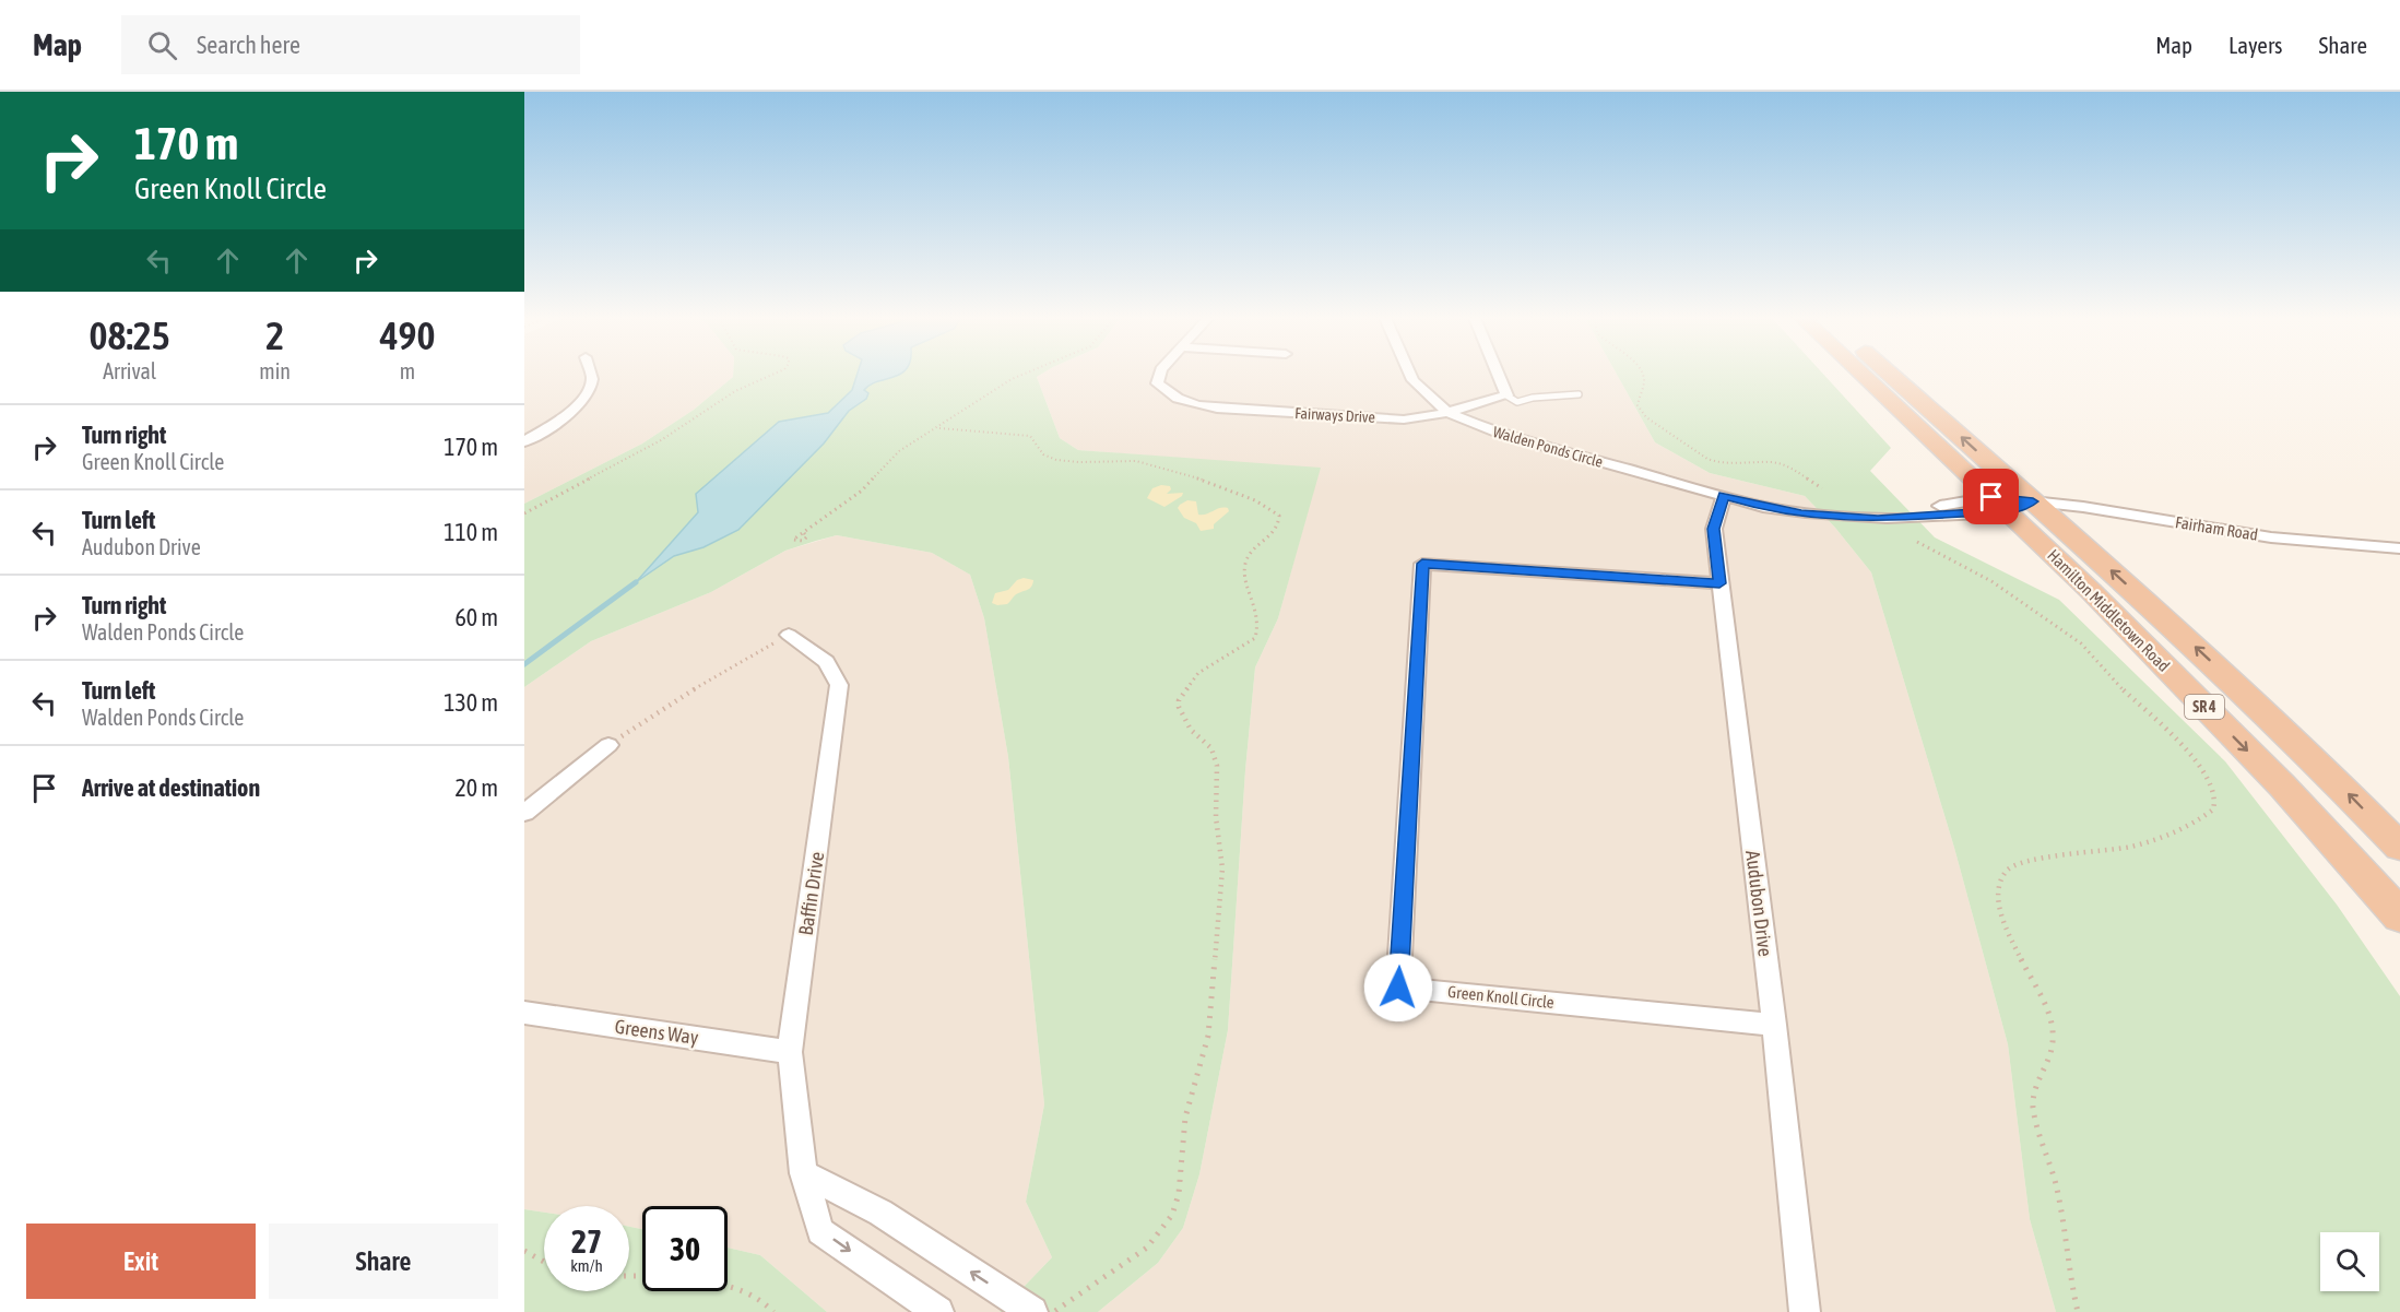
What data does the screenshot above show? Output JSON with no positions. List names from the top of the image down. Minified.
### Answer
{"streets":{"highway":["Hamilton Middletown Road","SR 4"],"street":["Fairways Drive","Walden Ponds Circle","Fairham Road","Baffin Drive","Audubon Drive","Green Knoll Circle","Greens Way"]},"crossings":[["Fairways Drive","Walden Ponds Circle"],["Walden Ponds Circle","Fairham Road"],["Walden Ponds Circle","Hamilton Middletown Road"],["Walden Ponds Circle","Audubon Drive"],["Fairham Road","Hamilton Middletown Road"],["Baffin Drive","Greens Way"],["Audubon Drive","Green Knoll Circle"]],"page":{"header":"Map","search":"Search here","nav":["Map","Layers","Share"],"turn":["170 m","Green Knoll Circle"],"eta":["08:25","Arrival","2","min","490","m"],"list":[{"name":"Turn right","note":"Green Knoll Circle","value":"170 m"},{"name":"Turn left","note":"Audubon Drive","value":"110 m"},{"name":"Turn right","note":"Walden Ponds Circle","value":"60 m"},{"name":"Turn left","note":"Walden Ponds Circle","value":"130 m"},{"name":"Arrive at destination","value":"20 m"}],"speed":"27 km/h","limit":"30","buttons":["Exit","Share"]}}
